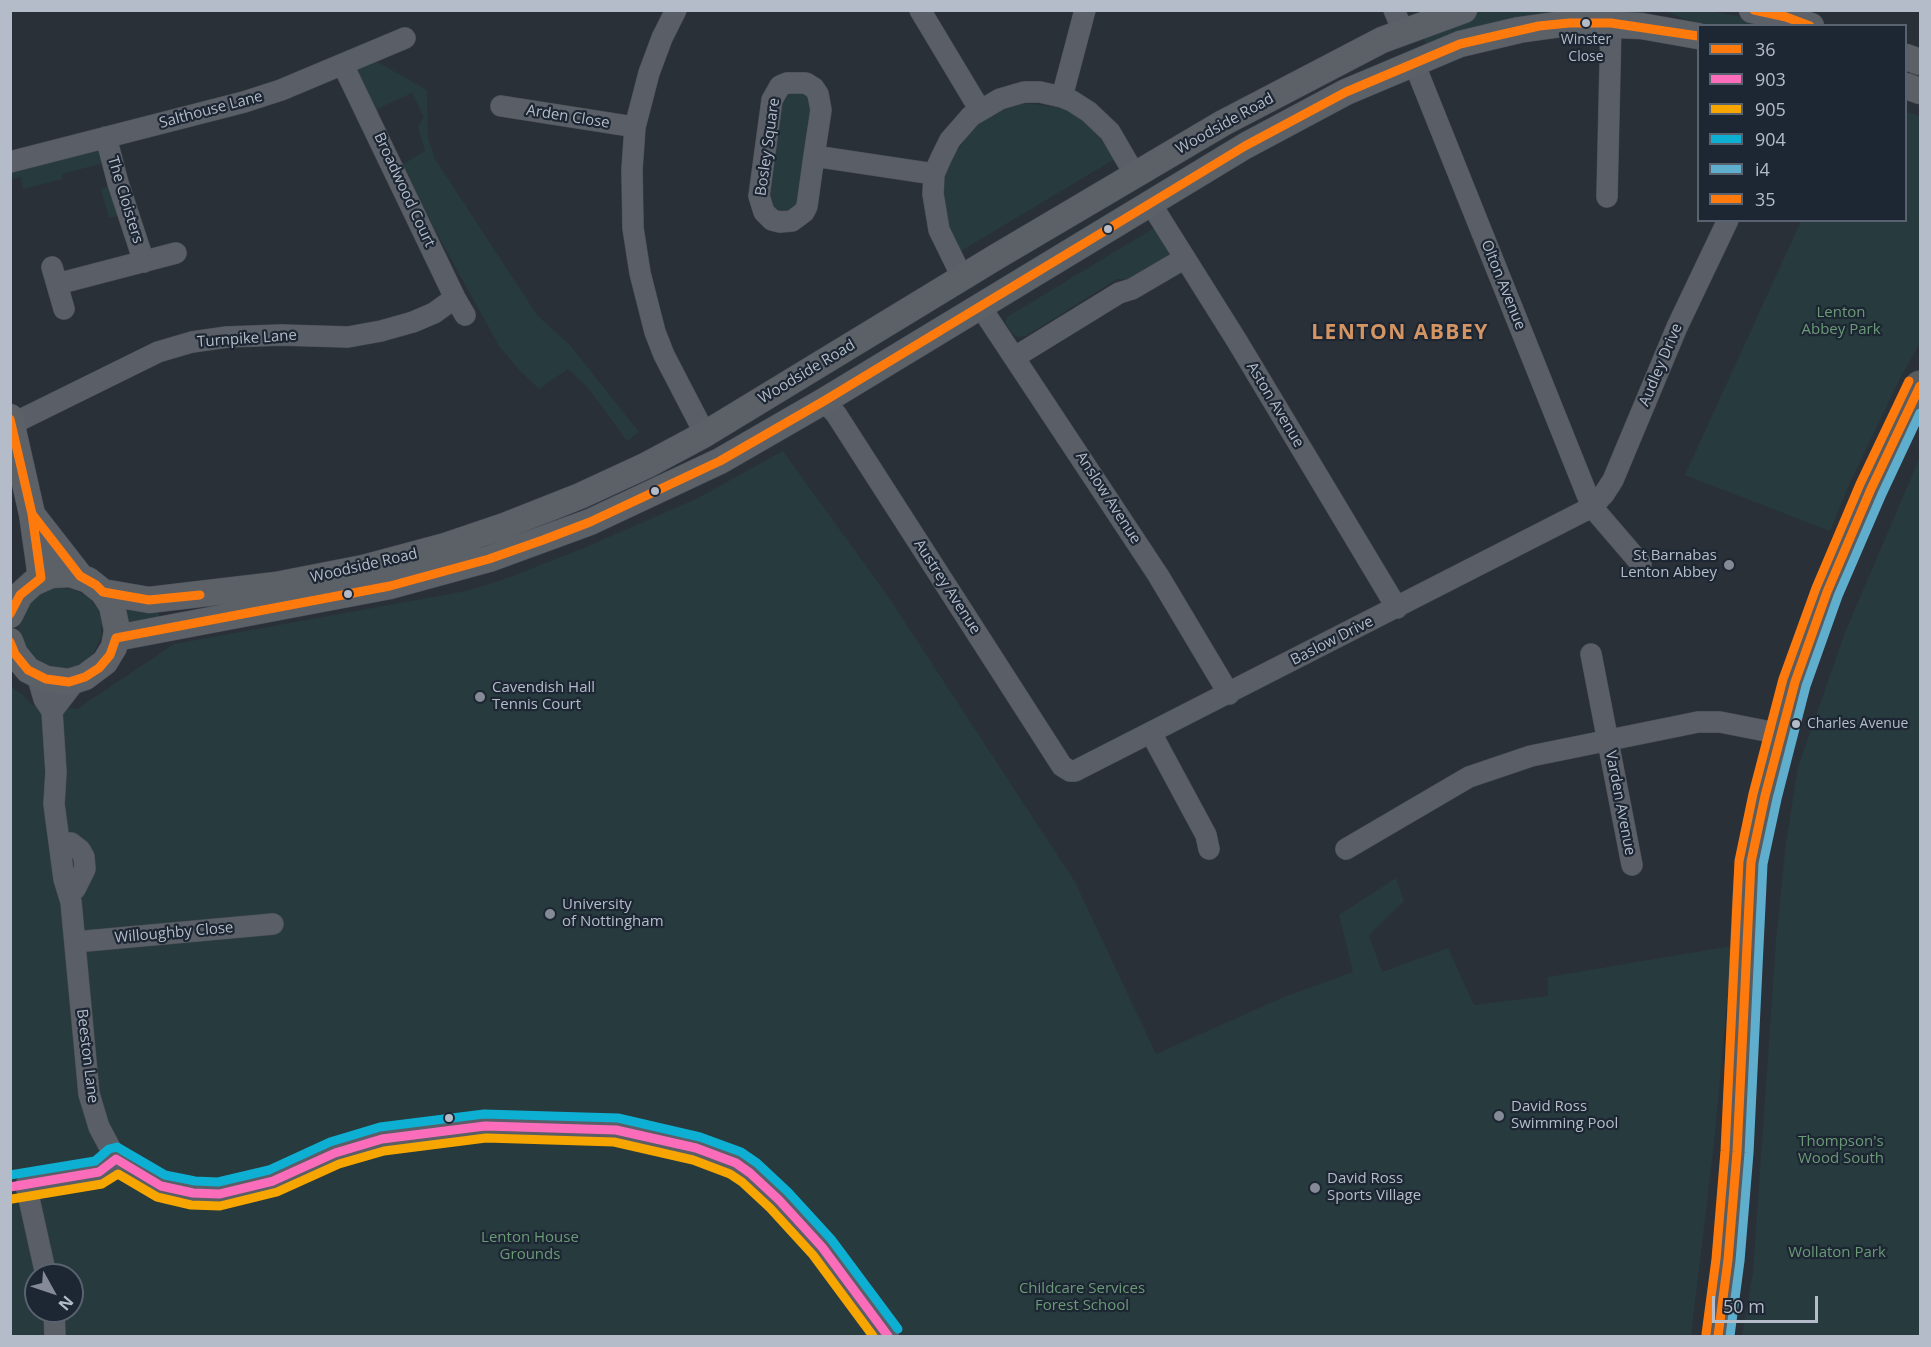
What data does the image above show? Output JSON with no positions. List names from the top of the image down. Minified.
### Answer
{"streets":{"main road":["Woodside Road"],"street":["Salthouse Lane","Arden Close","Bosley Square","Broadwood Court","The Cloisters","Olton Avenue","Turnpike Lane","Audley Drive","Aston Avenue","Anslow Avenue","Austrey Avenue","Baslow Drive","Varden Avenue","Willoughby Close","Beeston Lane"]},"crossings":[["Salthouse Lane","Broadwood Court"],["Salthouse Lane","The Cloisters"],["Woodside Road","Olton Avenue"],["Woodside Road","Aston Avenue"],["Woodside Road","Anslow Avenue"],["Woodside Road","Austrey Avenue"],["Broadwood Court","Turnpike Lane"],["Olton Avenue","Audley Drive"],["Olton Avenue","Baslow Drive"],["Audley Drive","Baslow Drive"],["Aston Avenue","Baslow Drive"],["Anslow Avenue","Baslow Drive"],["Austrey Avenue","Baslow Drive"],["Willoughby Close","Beeston Lane"]],"districts":["LENTON ABBEY"],"parks":["Lenton Abbey Park","Thompson's Wood South","Lenton House Grounds","Wollaton Park","Childcare Services Forest School"],"places":["Winster Close","St Barnabas Lenton Abbey","Cavendish Hall Tennis Court","Charles Avenue","University of Nottingham","David Ross Swimming Pool","David Ross Sports Village"],"lines":["transit line 36","transit line 35","transit line i4","transit line 904","transit line 903","transit line 905"],"legend":["36","903","905","904","i4","35"],"scale_bar":"50 m","north":"bottom right"}
